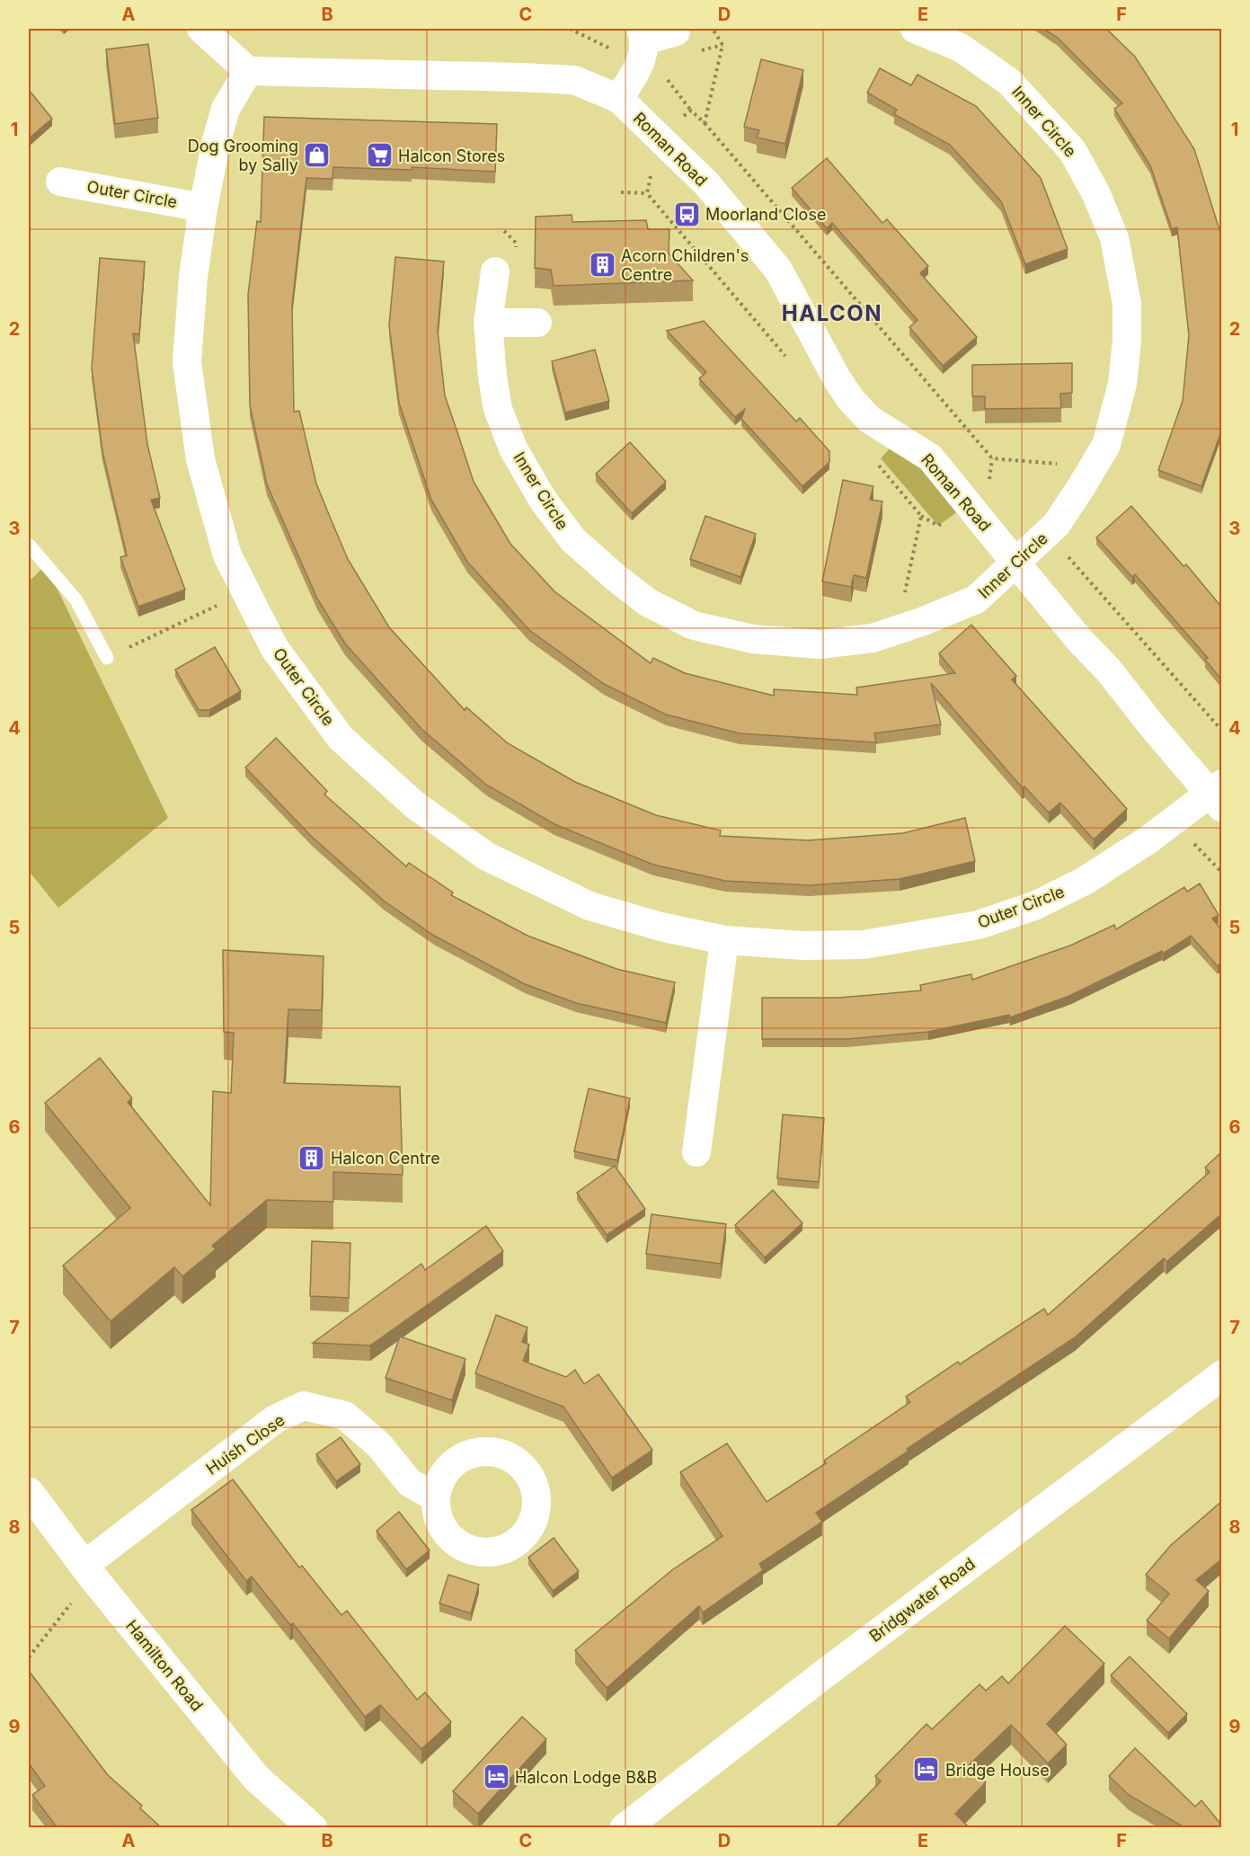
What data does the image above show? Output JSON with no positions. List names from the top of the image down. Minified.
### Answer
{"streets":{"street":["Inner Circle","Roman Road","Outer Circle","Huish Close","Bridgwater Road","Hamilton Road"]},"crossings":[["Inner Circle","Roman Road"],["Roman Road","Outer Circle"],["Huish Close","Hamilton Road"]],"districts":["HALCON"],"places":{"shop":["Dog Grooming by Sally"],"supermarket":["Halcon Stores"],"bus stop":["Moorland Close"],"building":["Acorn Children's Centre","Halcon Centre"],"hotel":["Bridge House","Halcon Lodge B&B"]},"grid":{"columns":["A","B","C","D","E","F"],"rows":["1","2","3","4","5","6","7","8","9"]}}
